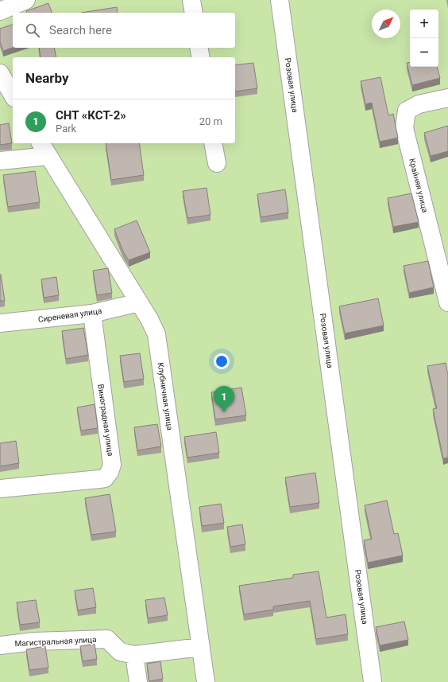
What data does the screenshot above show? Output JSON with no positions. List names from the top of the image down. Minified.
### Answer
{"streets":{"street":["Розовая улица","Крайняя улица","Сиреневая улица","Клубничная улица","Виноградная улица","Магистральная улица"]},"crossings":[["Сиреневая улица","Клубничная улица"],["Сиреневая улица","Виноградная улица"],["Клубничная улица","Магистральная улица"]],"north":"top right","page":{"map_buttons":["+","−"],"search":"Search here","heading":"Nearby","list":[{"mark":"1","name":"СНТ «КСТ-2»","note":"Park","value":"20 m"}],"pins":"1"}}
